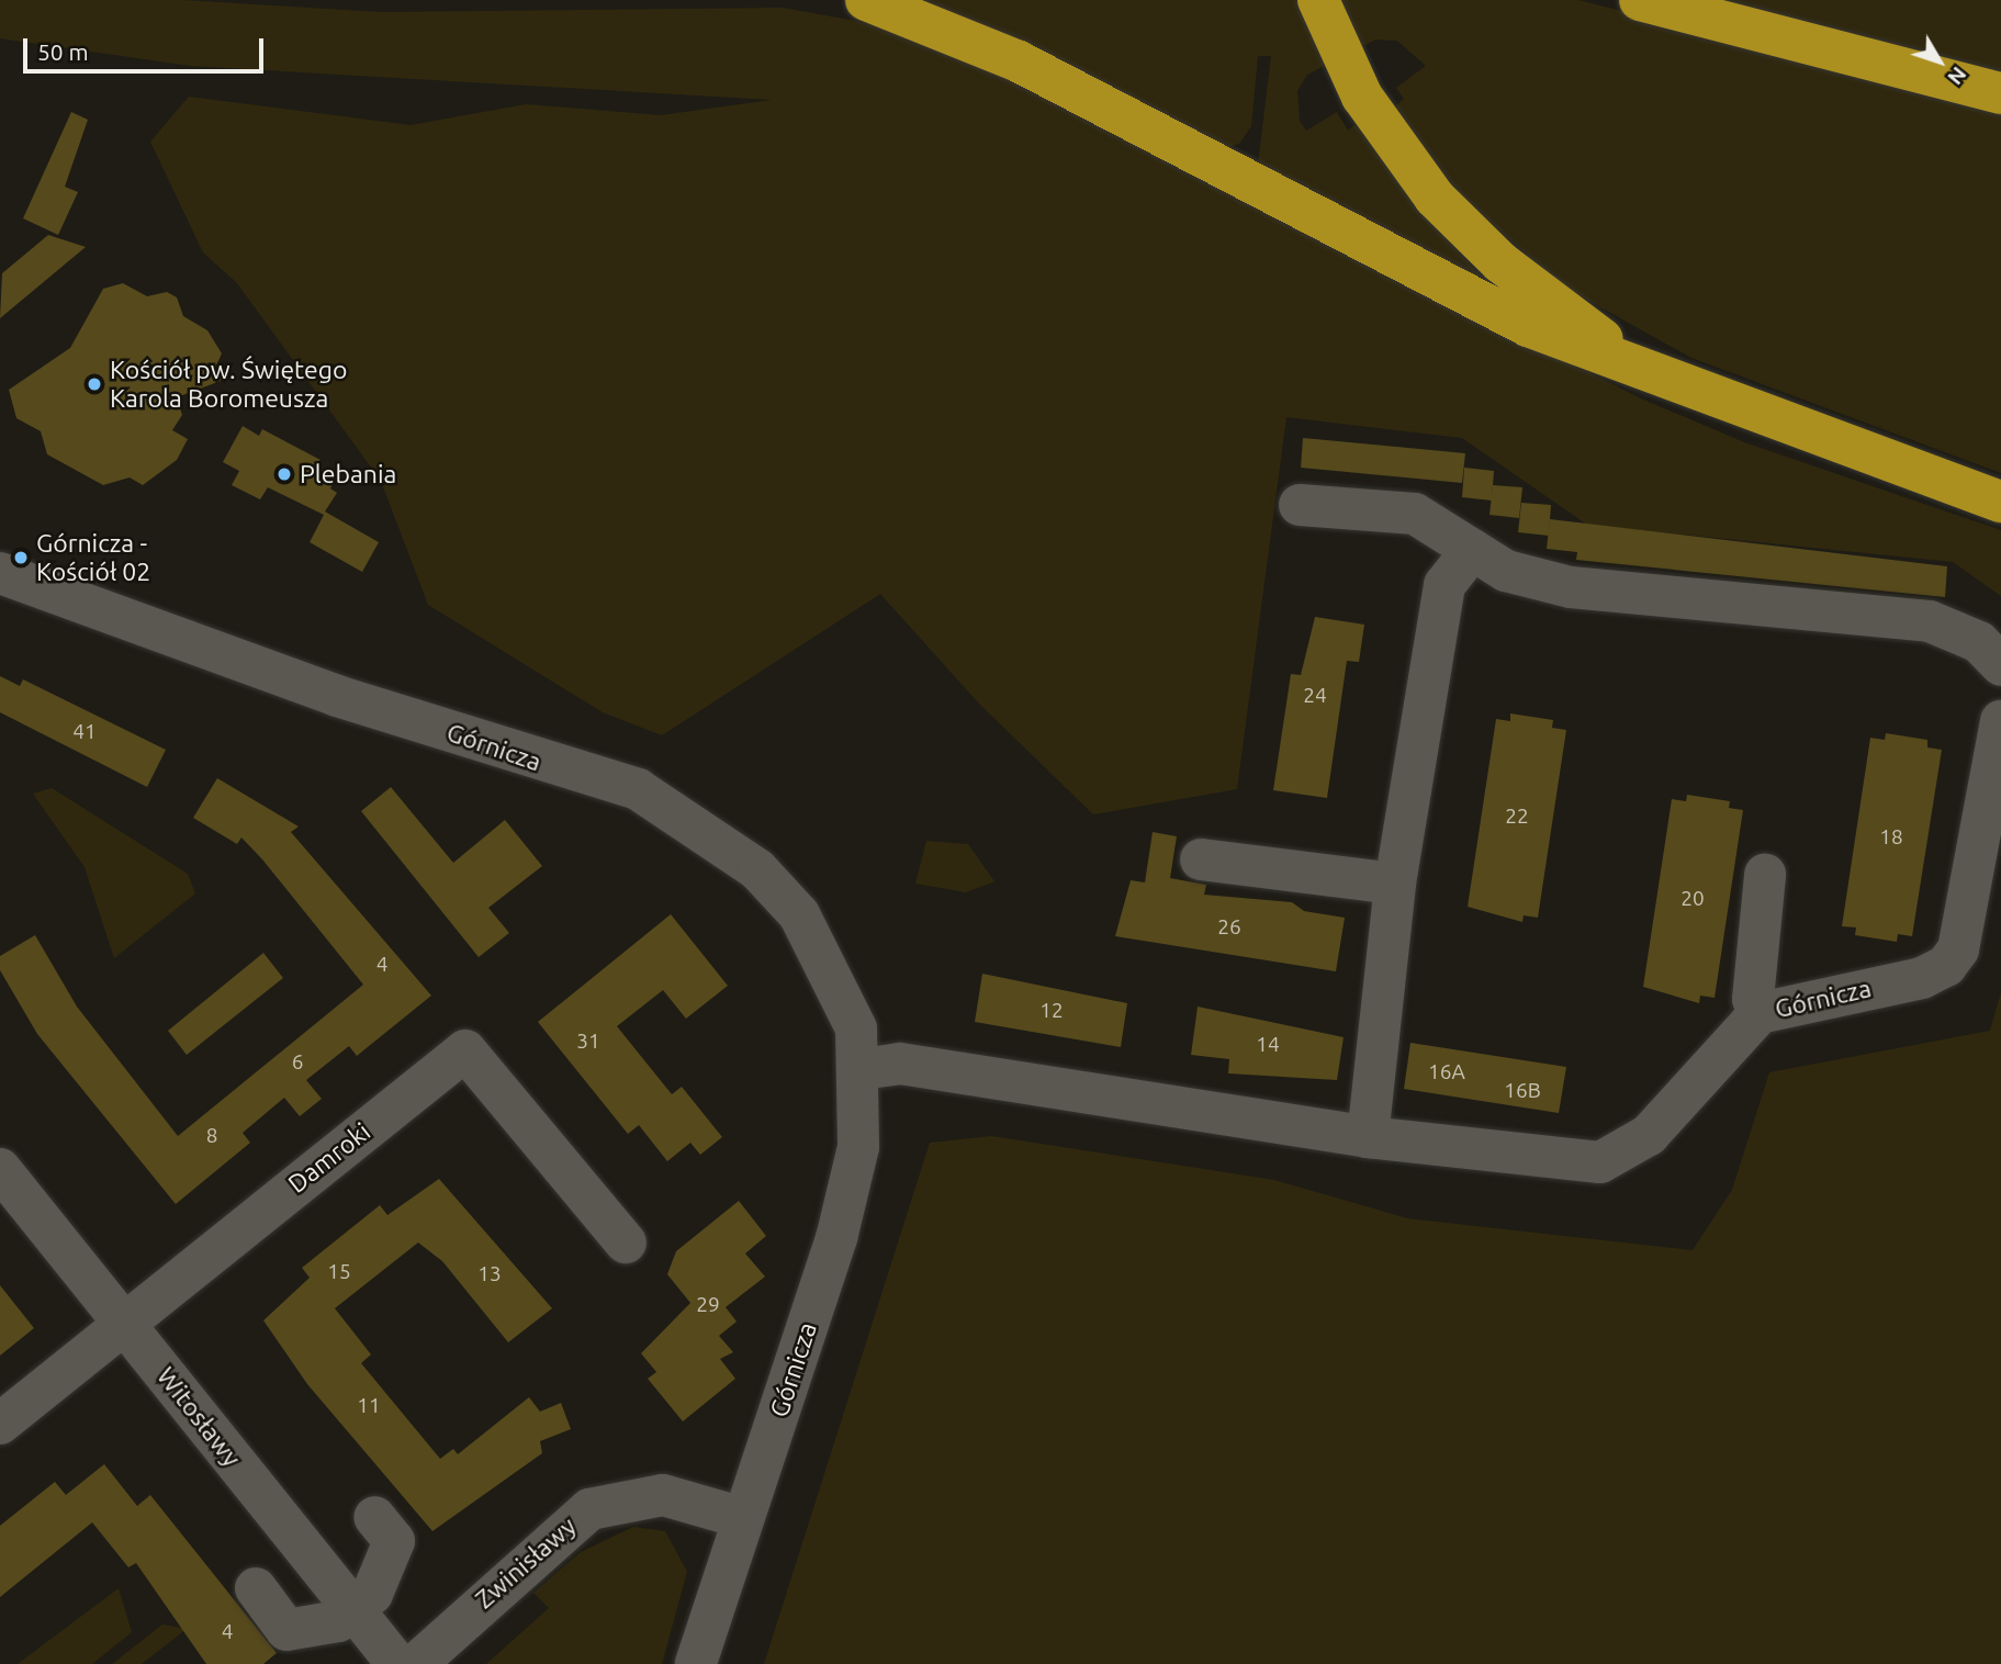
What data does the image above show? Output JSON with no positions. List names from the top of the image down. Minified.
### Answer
{"streets":{"street":["Górnicza","Damroki","Witosławy","Zwinisławy"]},"crossings":[["Górnicza","Zwinisławy"],["Damroki","Witosławy"]],"places":["Kościół pw. Świętego Karola Boromeusza","Plebania","Górnicza - Kościół 02"],"house_numbers":["24","41","22","18","20","26","4","12","31","14","6","16A","16B","8","15","13","29","11","4"],"scale_bar":"50 m","north":"bottom right"}
